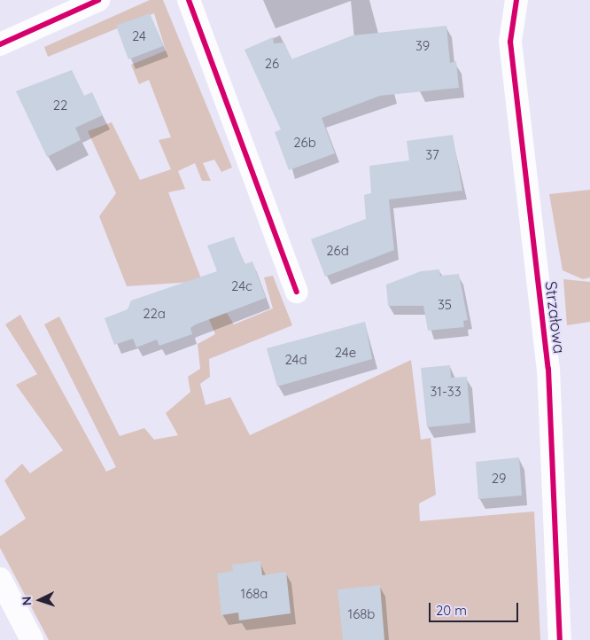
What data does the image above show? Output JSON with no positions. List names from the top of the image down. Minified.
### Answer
{"streets":{"street":["Strzałowa"]},"house_numbers":["24","39","26","22","26b","37","26d","24c","35","22a","24e","24d","31-33","29","168a","168b"],"scale_bar":"20 m","north":"left"}
